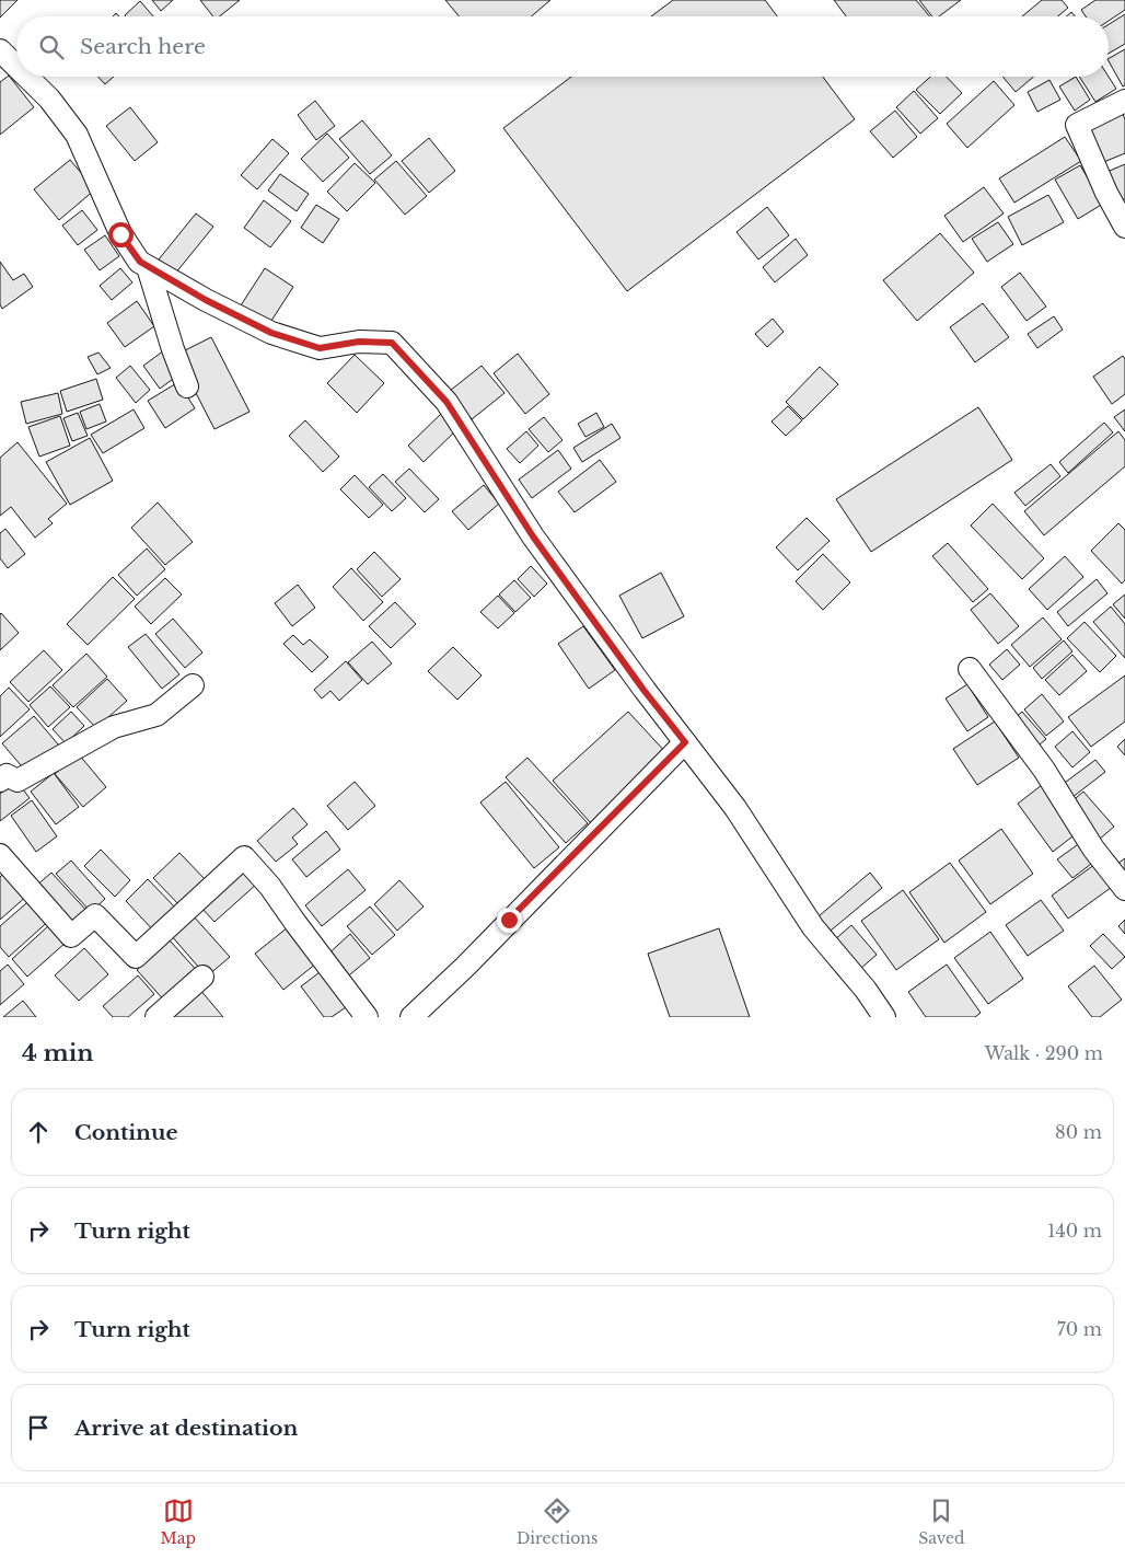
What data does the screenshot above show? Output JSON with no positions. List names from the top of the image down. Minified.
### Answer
{"page":{"search":"Search here","heading":["4 min","Walk · 290 m"],"list":[["Continue","80 m"],["Turn right","140 m"],["Turn right","70 m"],"Arrive at destination"],"nav":["Map","Directions","Saved"]}}
